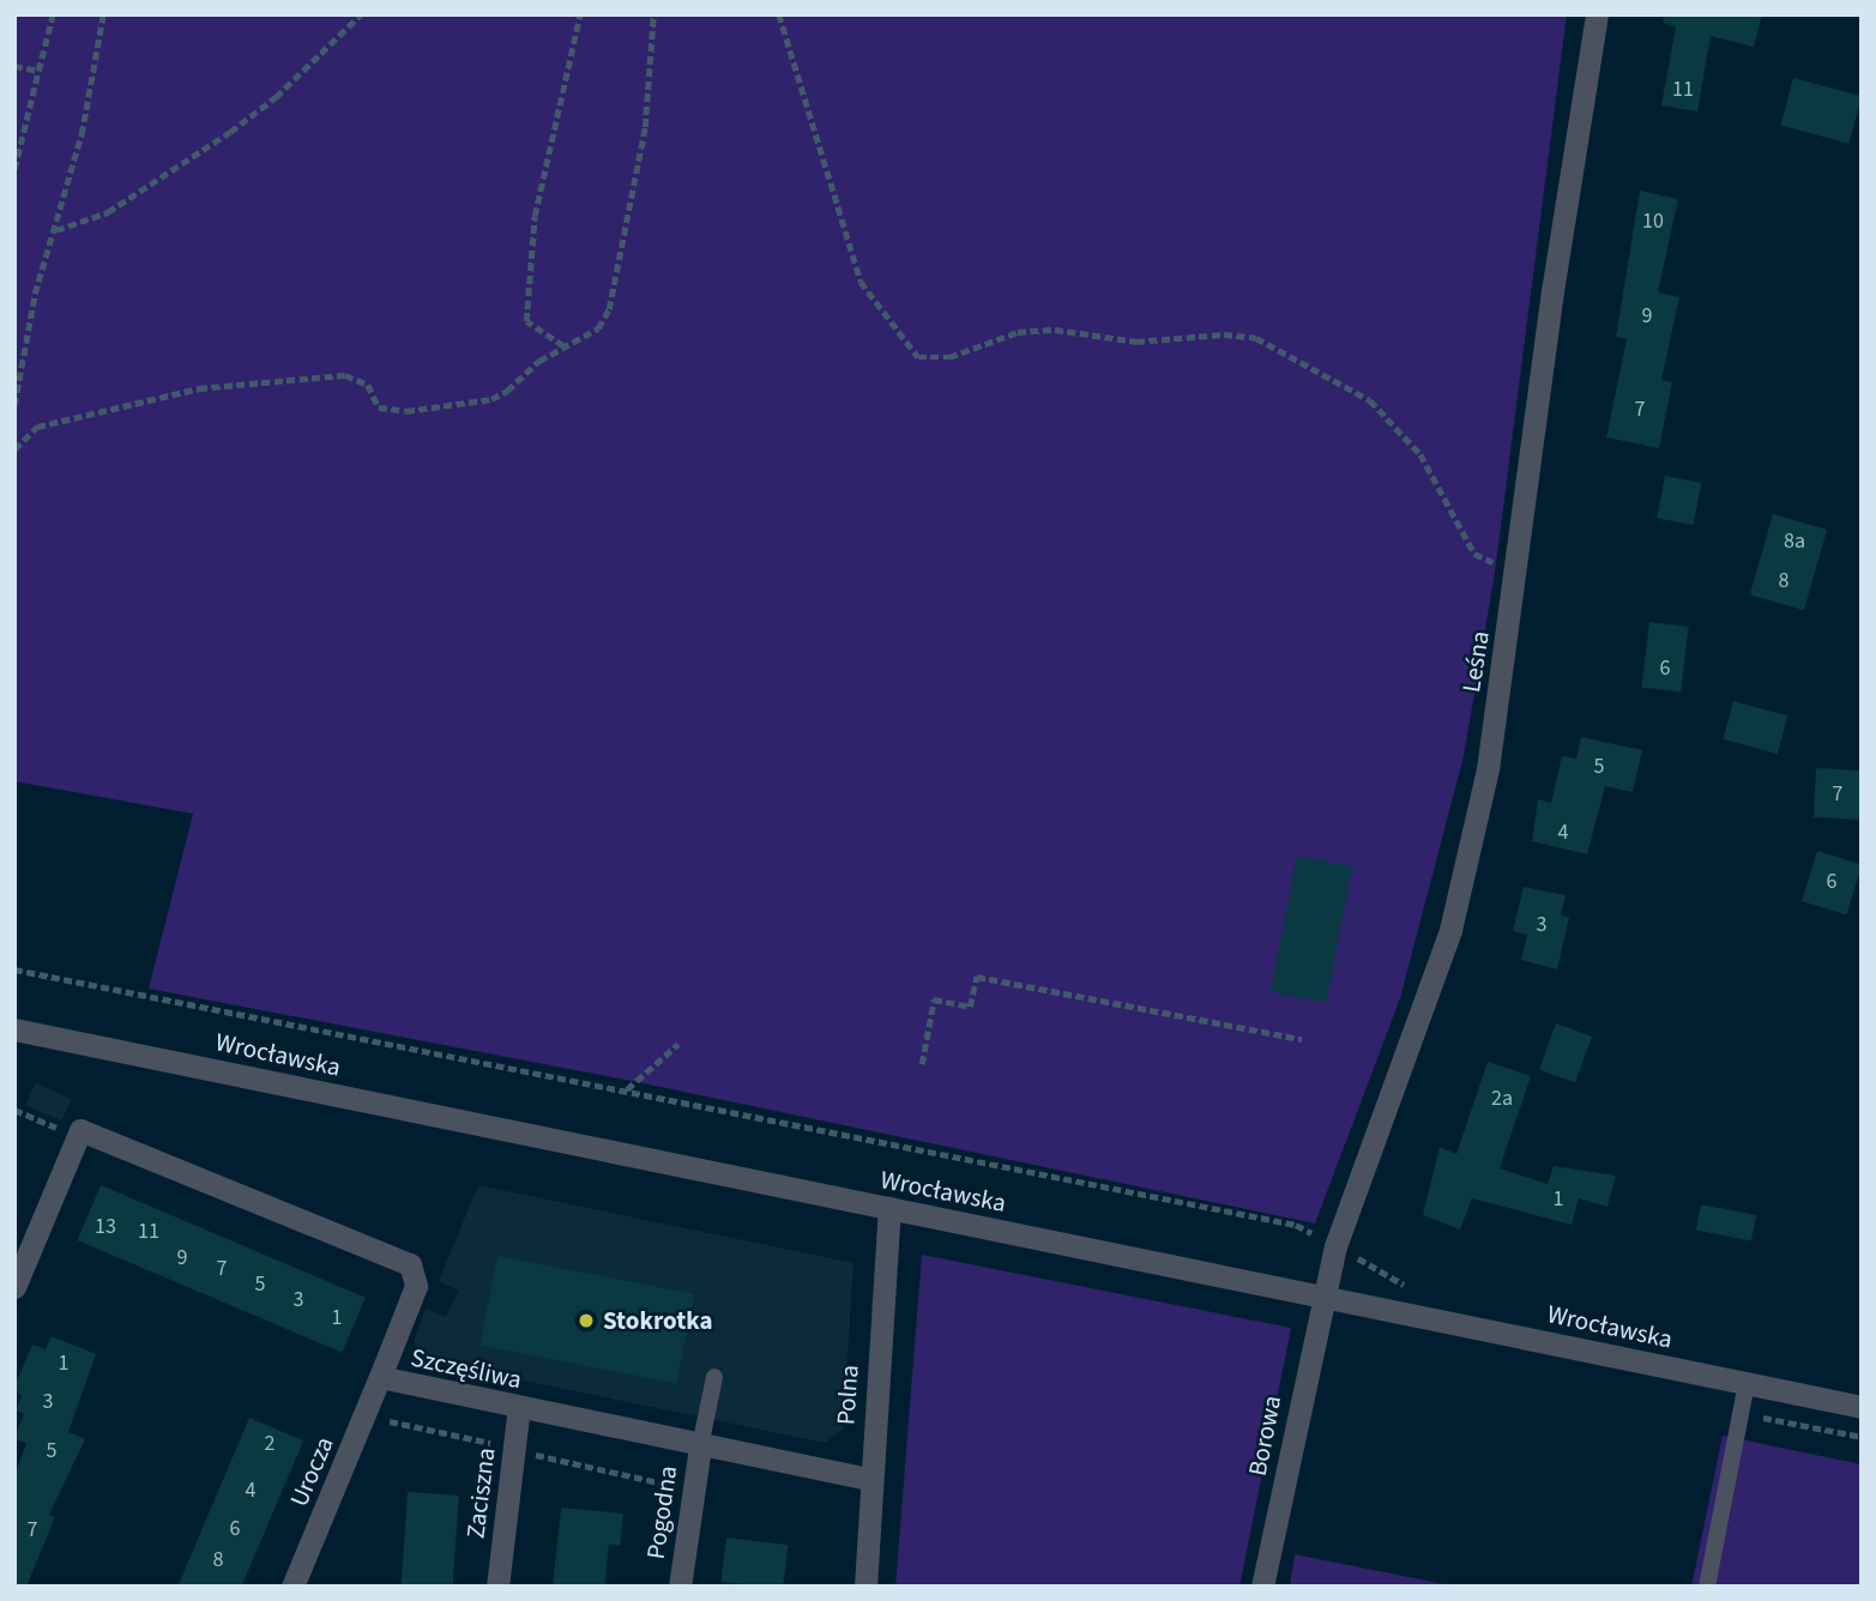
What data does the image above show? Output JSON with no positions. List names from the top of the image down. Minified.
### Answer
{"streets":{"street":["Leśna","Wrocławska","Szczęśliwa","Polna","Borowa","Urocza","Zaciszna","Pogodna"]},"crossings":[["Leśna","Wrocławska"],["Leśna","Borowa"],["Wrocławska","Polna"],["Wrocławska","Borowa"],["Szczęśliwa","Polna"],["Szczęśliwa","Urocza"],["Szczęśliwa","Zaciszna"],["Szczęśliwa","Pogodna"]],"places":["Stokrotka"],"house_numbers":["11","10","9","7","8a","8","6","5","7","4","6","3","2a","1","13","11","9","7","5","3","1","1","3","2","5","4","6","7","8"]}
